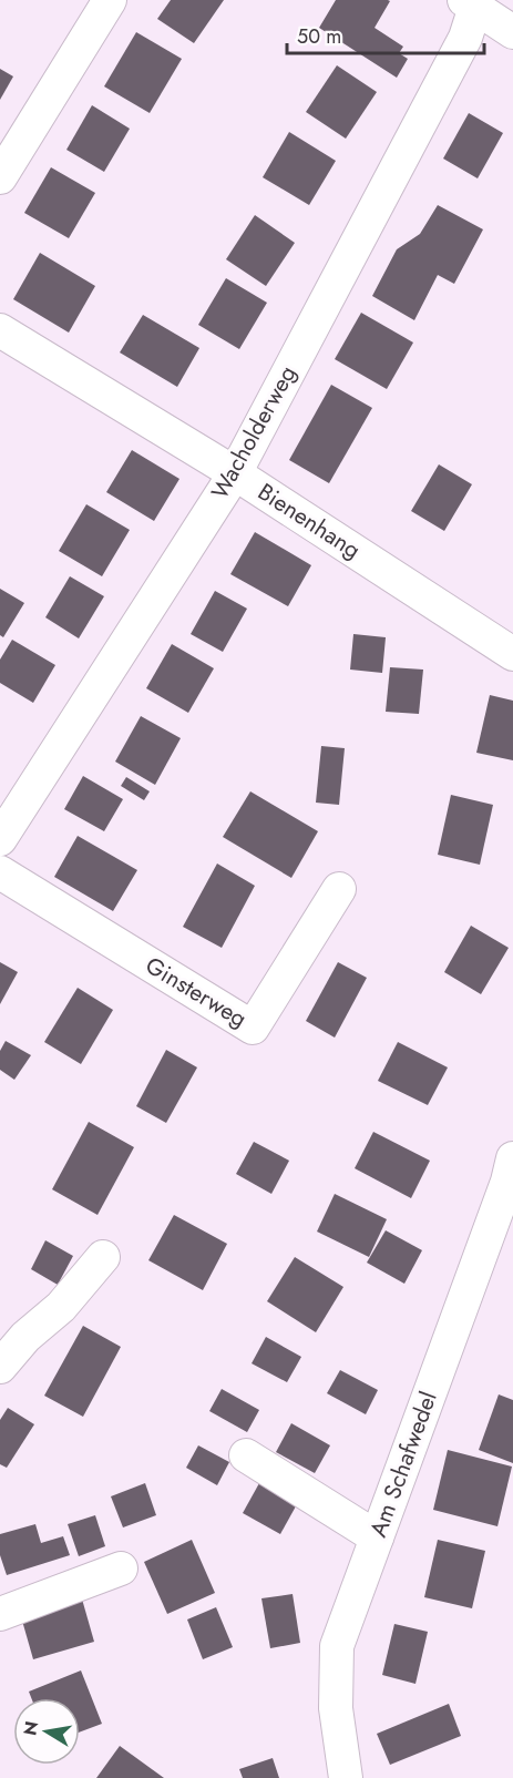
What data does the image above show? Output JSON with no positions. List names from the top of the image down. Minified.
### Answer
{"streets":{"street":["Wacholderweg","Bienenhang","Ginsterweg","Am Schafwedel"]},"crossings":[["Wacholderweg","Bienenhang"]],"scale_bar":"50 m","north":"left"}
